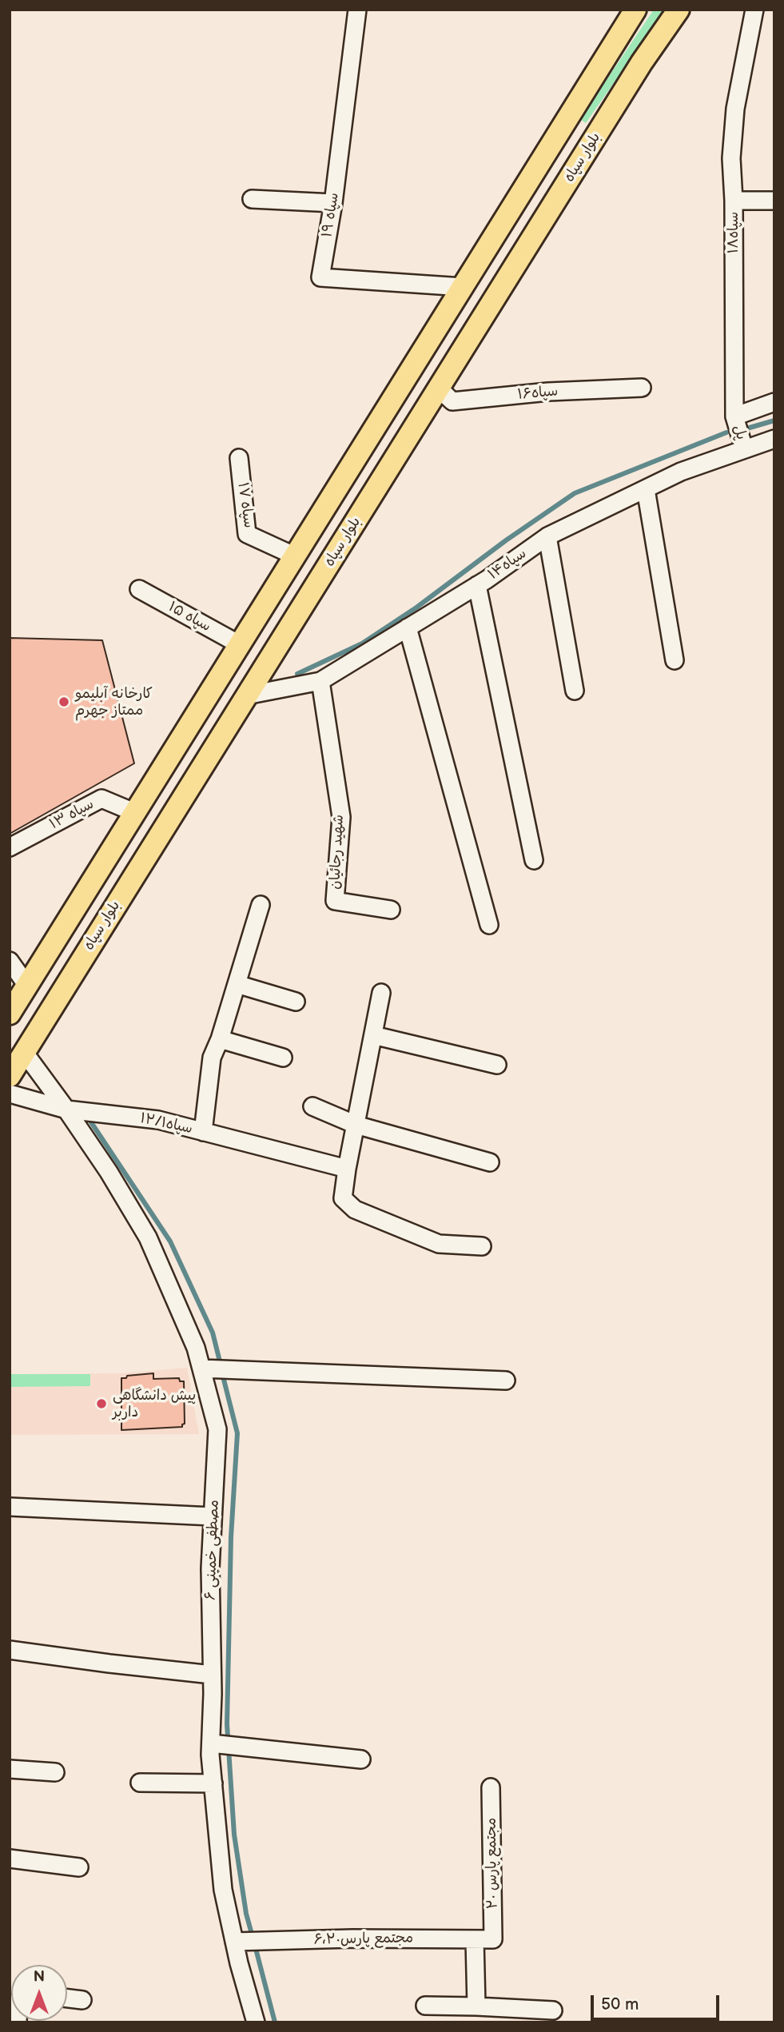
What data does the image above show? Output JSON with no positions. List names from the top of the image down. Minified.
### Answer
{"streets":{"main road":["بلوار سپاه"],"street":["سپاه ۱۹","سپاه۱۸","سپاه۱۶","پل","سپاه ۱۷","سپاه۱۴","سپاه ۱۵","سپاه ۱۳","شهید رجائیان","سپاه۱۲/۱","مصطفی خمینی ۶","مجتمع پارس ۲۰","۶،مجتمع پارس۲۰"]},"crossings":[["بلوار سپاه","سپاه۱۶"],["بلوار سپاه","سپاه۱۴"],["سپاه۱۸","پل"],["پل","سپاه۱۴"],["سپاه۱۴","شهید رجائیان"],["سپاه۱۲/۱","مصطفی خمینی ۶"],["مصطفی خمینی ۶","۶،مجتمع پارس۲۰"],["مجتمع پارس ۲۰","۶،مجتمع پارس۲۰"]],"places":["کارخانه آبلیمو ممتاز جهرم","پیش دانشگاهی داربر"],"scale_bar":"50 m","north":"top"}
